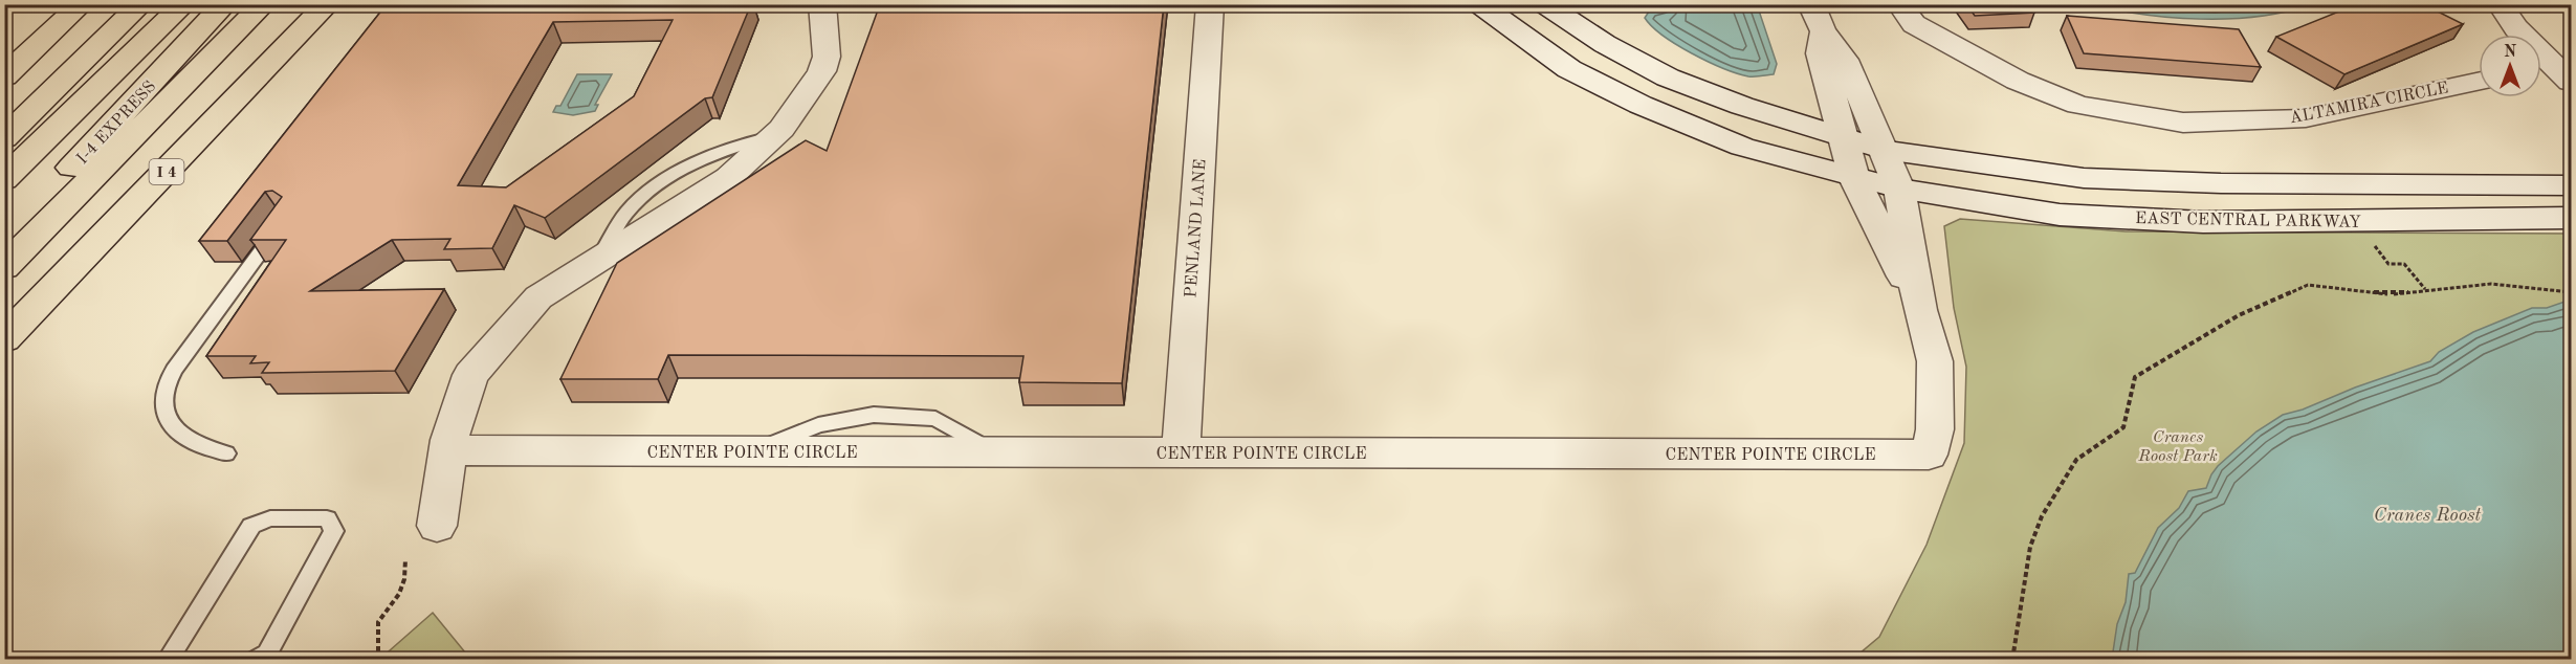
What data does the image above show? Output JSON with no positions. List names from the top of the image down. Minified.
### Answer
{"streets":{"highway":["I-4 EXPRESS","I 4"],"street":["ALTAMIRA CIRCLE","EAST CENTRAL PARKWAY","PENLAND LANE","CENTER POINTE CIRCLE"]},"crossings":[["EAST CENTRAL PARKWAY","CENTER POINTE CIRCLE"],["PENLAND LANE","CENTER POINTE CIRCLE"]],"water":["Cranes Roost"],"parks":["Cranes Roost Park"],"north":"top"}
